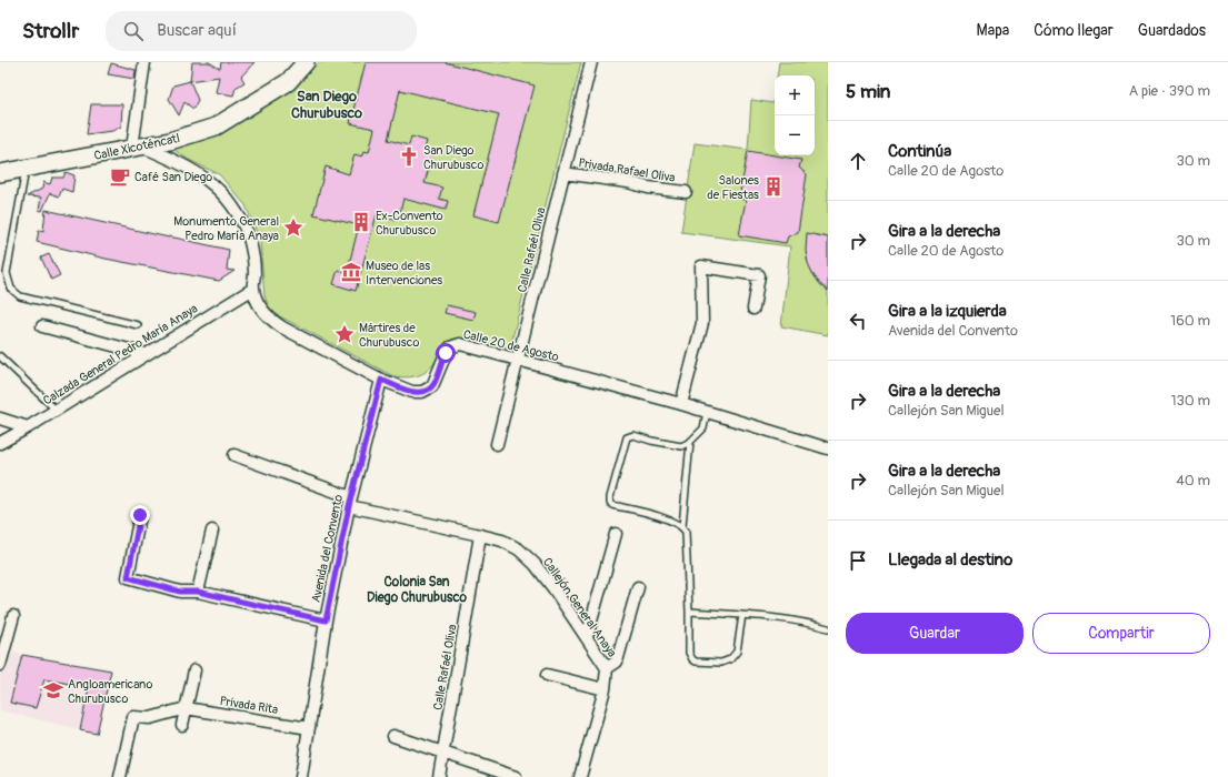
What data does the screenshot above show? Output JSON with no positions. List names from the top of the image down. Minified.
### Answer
{"streets":{"street":["Calle Xicoténcatl","Privada Rafael Oliva","Calle Rafaél Oliva","Calle 20 de Agosto","Calzada General Pedro María Anaya","Avenida del Convento","Callejón General Anaya","Privada Rita"]},"crossings":[["Calle Xicoténcatl","Calle 20 de Agosto"],["Privada Rafael Oliva","Calle Rafaél Oliva"],["Calle Rafaél Oliva","Calle 20 de Agosto"],["Calle Rafaél Oliva","Callejón General Anaya"],["Calle 20 de Agosto","Calzada General Pedro María Anaya"],["Calle 20 de Agosto","Avenida del Convento"],["Avenida del Convento","Callejón General Anaya"],["Avenida del Convento","Privada Rita"]],"districts":["San Diego Churubusco","Colonia San Diego Churubusco"],"places":{"church":["San Diego Churubusco"],"cafe":["Café San Diego"],"building":["Salones de Fiestas","Ex-Convento Churubusco"],"place":["Monumento General Pedro María Anaya","Mártires de Churubusco"],"museum":["Museo de las Intervenciones"],"school or university":["Angloamericano Churubusco"]},"page":{"header":"Strollr","search":"Buscar aquí","nav":["Mapa","Cómo llegar","Guardados"],"heading":["5 min","A pie · 390 m"],"map_buttons":["+","−"],"list":[["Continúa","Calle 20 de Agosto","30 m"],["Gira a la derecha","Calle 20 de Agosto","30 m"],["Gira a la izquierda","Avenida del Convento","160 m"],["Gira a la derecha","Callejón San Miguel","130 m"],["Gira a la derecha","Callejón San Miguel","40 m"],"Llegada al destino"],"buttons":["Guardar","Compartir"]}}
